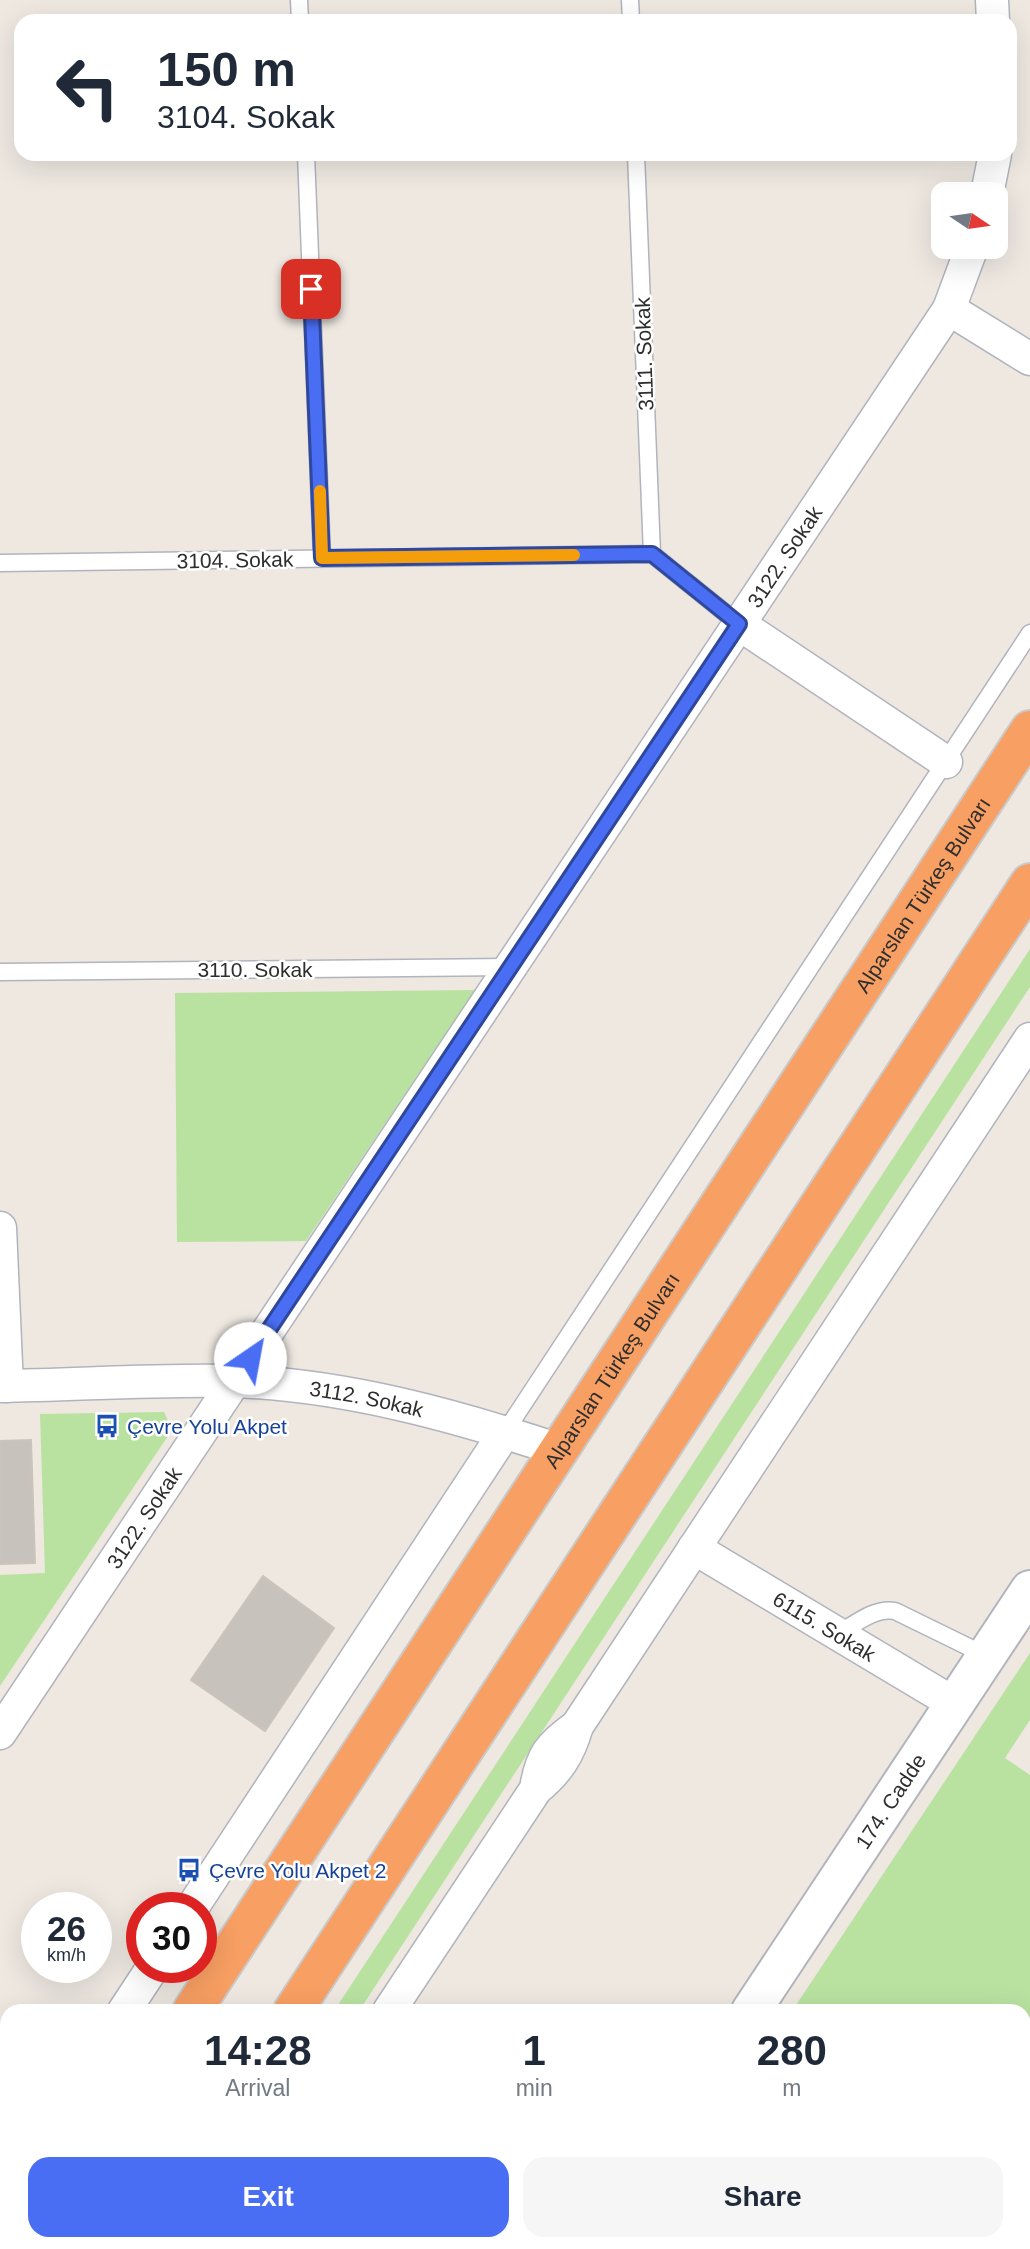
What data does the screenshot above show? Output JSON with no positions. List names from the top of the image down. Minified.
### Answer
{"streets":{"highway":["Alparslan Türkeş Bulvarı"],"street":["3122. Sokak","3112. Sokak","6115. Sokak","174. Cadde"],"lane":["3111. Sokak","3104. Sokak","3110. Sokak"]},"crossings":[["3111. Sokak","3104. Sokak"],["3122. Sokak","3110. Sokak"],["3122. Sokak","3112. Sokak"],["Alparslan Türkeş Bulvarı","3112. Sokak"],["6115. Sokak","174. Cadde"]],"places":{"bus stop":["Çevre Yolu Akpet","Çevre Yolu Akpet 2"]},"north":"right","page":{"turn":["150 m","3104. Sokak"],"speed":"26 km/h","limit":"30","eta":["14:28","Arrival","1","min","280","m"],"buttons":["Exit","Share"]}}
